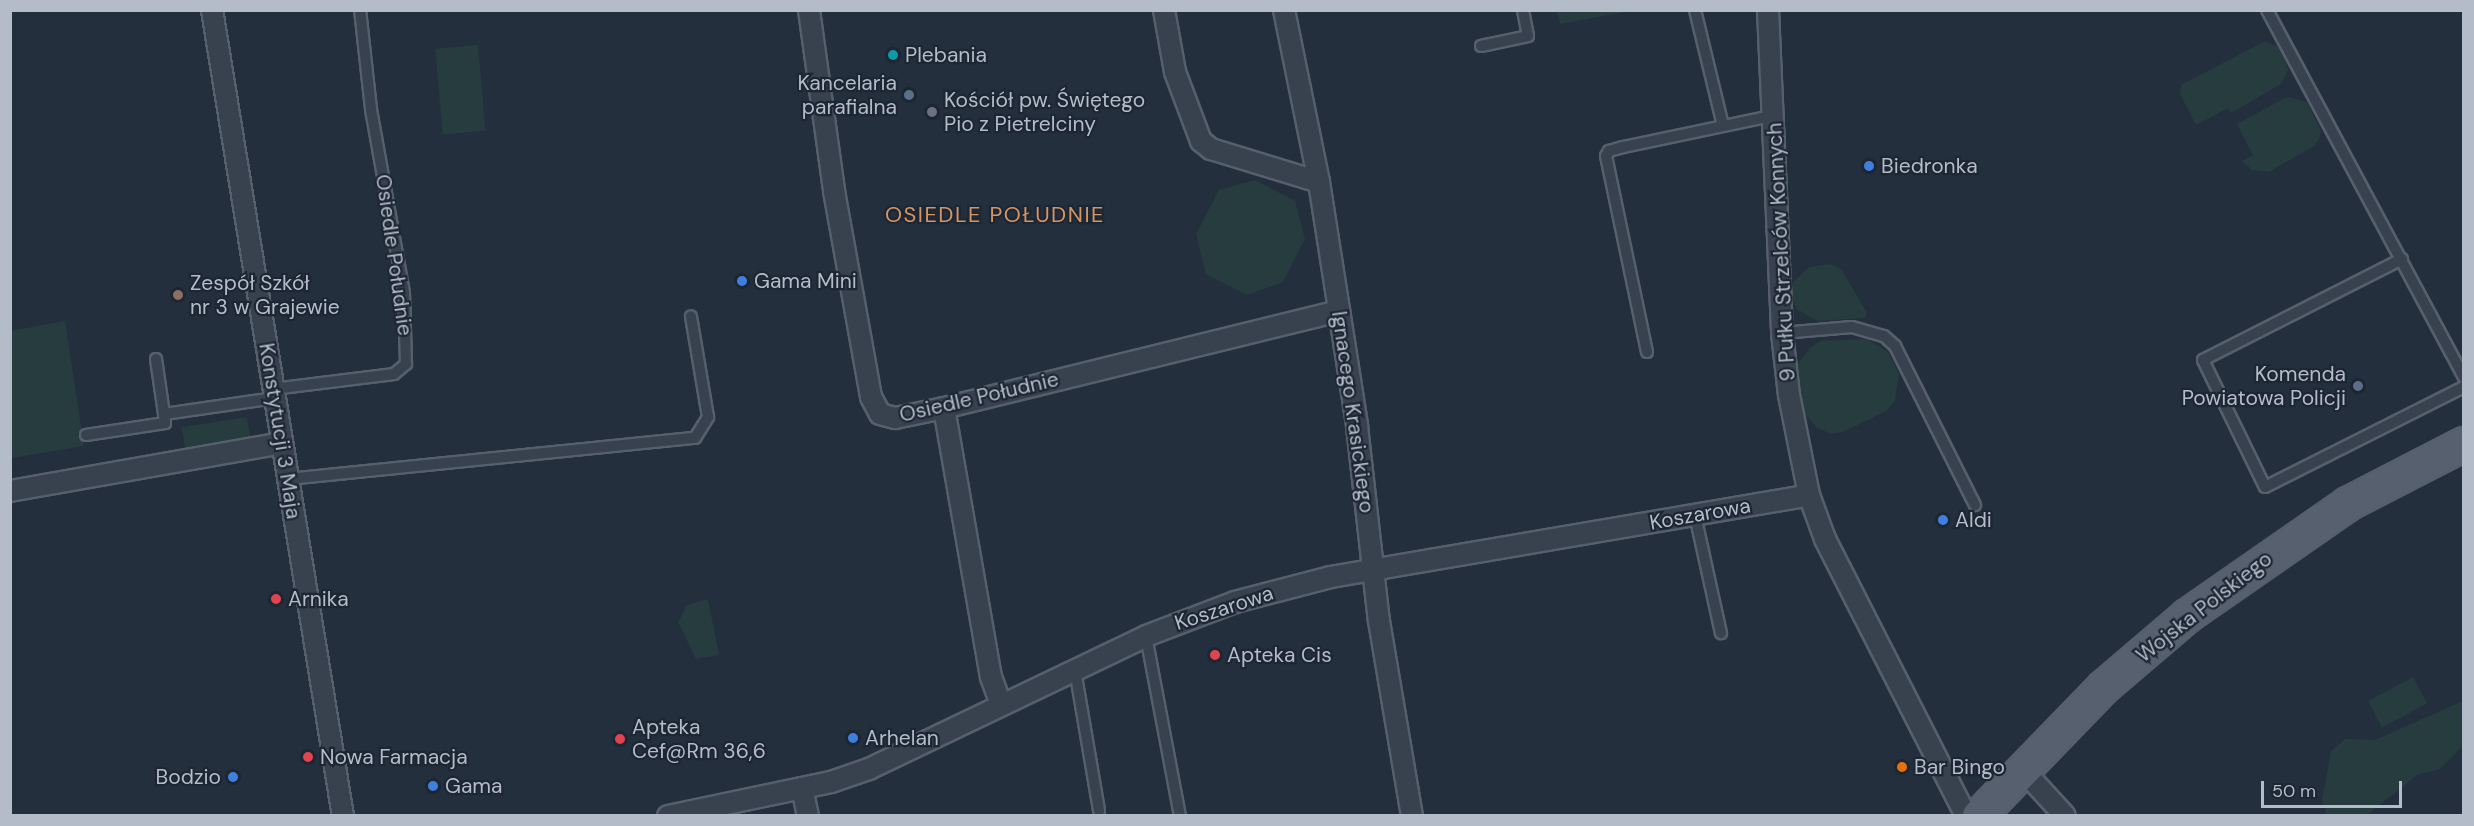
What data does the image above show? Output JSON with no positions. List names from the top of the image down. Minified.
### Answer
{"streets":{"main road":["Wojska Polskiego"],"street":["9 Pułku Strzelców Konnych","Osiedle Południe","Ignacego Krasickiego","Konstytucji 3 Maja","Koszarowa"]},"crossings":[["9 Pułku Strzelców Konnych","Koszarowa"],["Osiedle Południe","Ignacego Krasickiego"],["Osiedle Południe","Konstytucji 3 Maja"],["Ignacego Krasickiego","Koszarowa"]],"districts":["OSIEDLE POŁUDNIE"],"places":["Plebania","Kancelaria parafialna","Kościół pw. Świętego Pio z Pietrelciny","Biedronka","Gama Mini","Zespół Szkół nr 3 w Grajewie","Komenda Powiatowa Policji","Aldi","Arnika","Apteka Cis","Arhelan","Apteka Cef@Rm 36,6","Nowa Farmacja","Bar Bingo","Bodzio","Gama"],"scale_bar":"50 m"}
